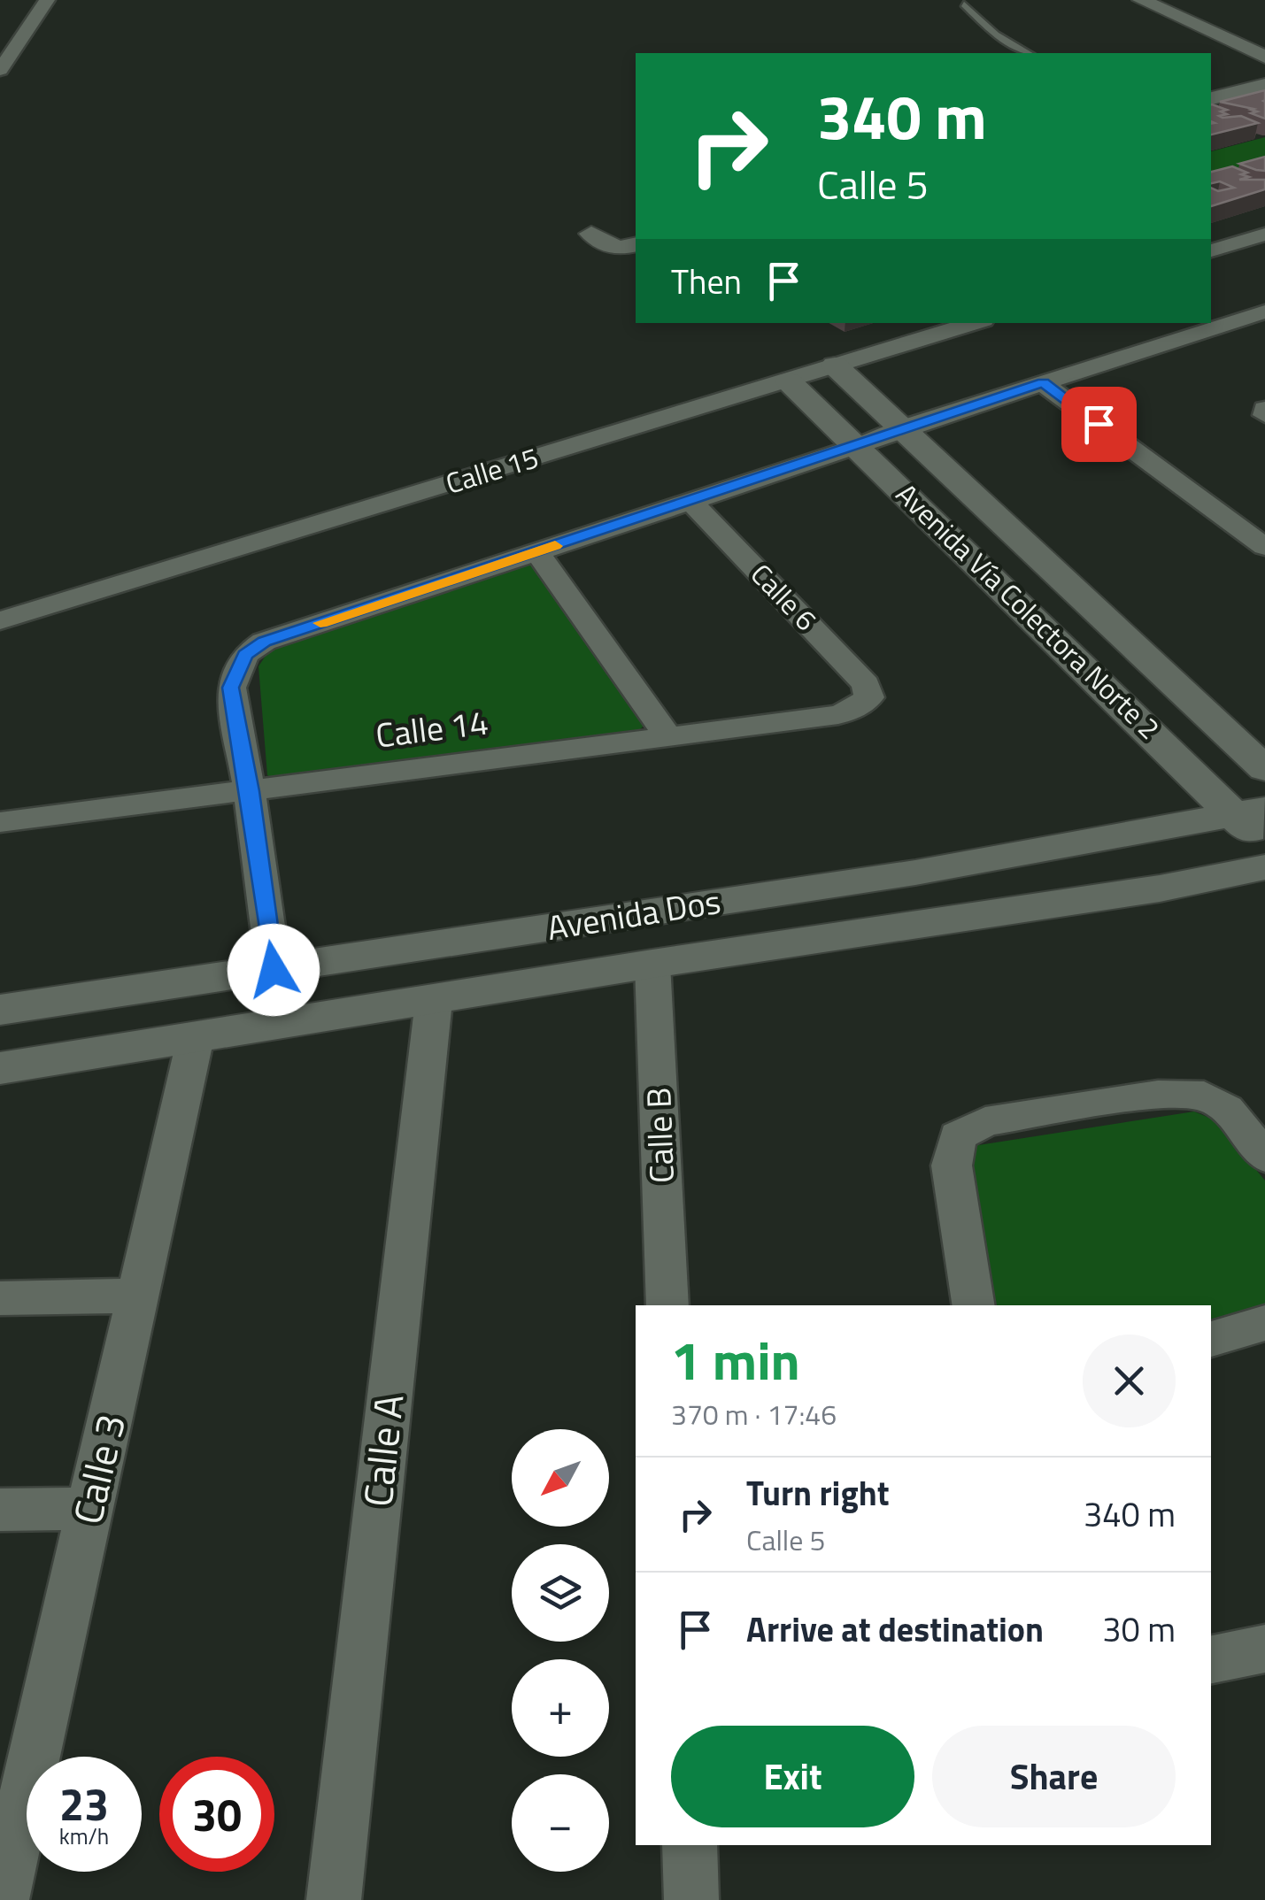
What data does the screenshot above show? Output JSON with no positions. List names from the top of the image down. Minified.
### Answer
{"streets":{"street":["Calle 15","Calle 6","Avenida Vía Colectora Norte 2","Calle 14","Avenida Dos","Calle B","Calle A","Calle 3"]},"crossings":[["Calle 15","Avenida Vía Colectora Norte 2"],["Calle 6","Calle 14"],["Avenida Vía Colectora Norte 2","Avenida Dos"],["Avenida Dos","Calle B"],["Avenida Dos","Calle A"],["Avenida Dos","Calle 3"]],"north":"bottom left","page":{"turn":["340 m","Calle 5"],"then":"Then","heading":["1 min","370 m · 17:46"],"map_buttons":["+","−"],"list":[{"name":"Turn right","note":"Calle 5","value":"340 m"},{"name":"Arrive at destination","value":"30 m"}],"buttons":["Exit","Share"],"speed":"23 km/h","limit":"30"}}
